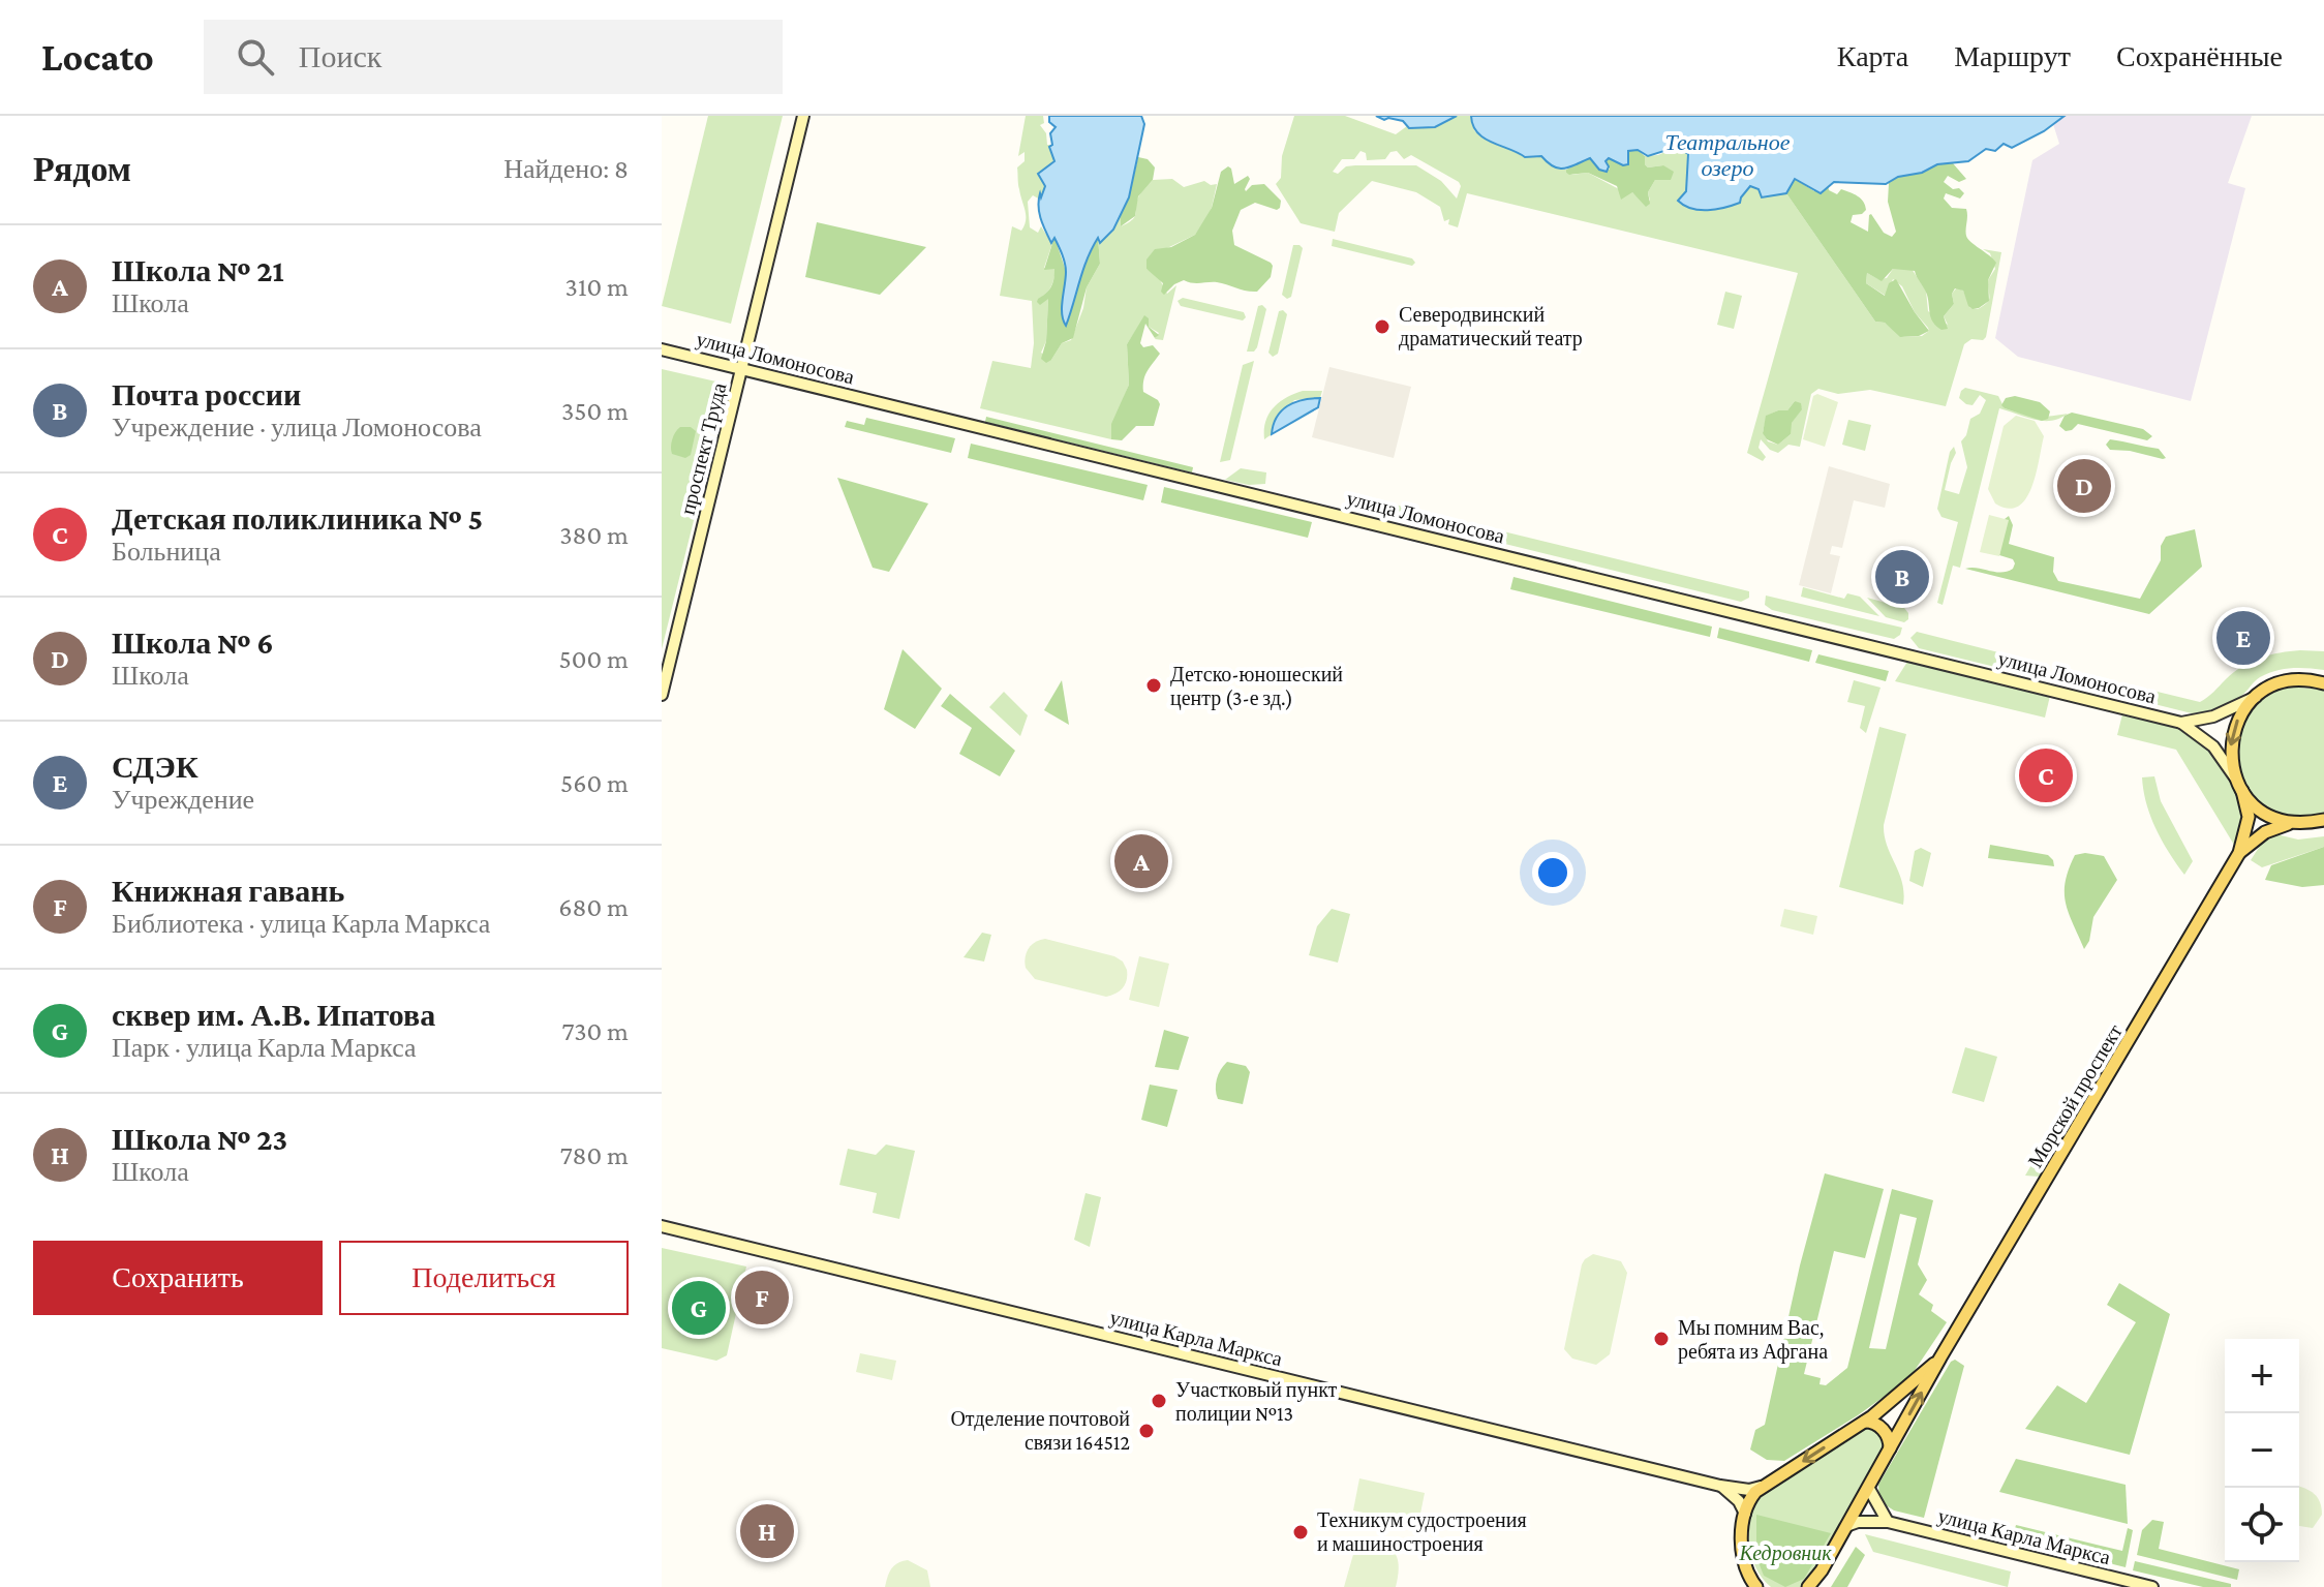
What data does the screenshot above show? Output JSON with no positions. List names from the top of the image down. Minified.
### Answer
{"streets":{"main road":["улица Ломоносова","проспект Труда","Морской проспект","улица Карла Маркса"]},"crossings":[["улица Ломоносова","проспект Труда"],["Морской проспект","улица Карла Маркса"]],"water":["Театральное озеро"],"parks":["Кедровник"],"places":["Северодвинский драматический театр","Детско-юношеский центр (3-е зд.)","Мы помним Вас, ребята из Афгана","Участковый пункт полиции №13","Отделение почтовой связи 164512","Техникум судостроения и машиностроения"],"page":{"header":"Locato","search":"Поиск","nav":["Карта","Маршрут","Сохранённые"],"heading":["Рядом","Найдено: 8"],"list":[{"mark":"A","name":"Школа № 21","note":"Школа","value":"310 m"},{"mark":"B","name":"Почта россии","note":"Учреждение · улица Ломоносова","value":"350 m"},{"mark":"C","name":"Детская поликлиника № 5","note":"Больница","value":"380 m"},{"mark":"D","name":"Школа № 6","note":"Школа","value":"500 m"},{"mark":"E","name":"СДЭК","note":"Учреждение","value":"560 m"},{"mark":"F","name":"Книжная гавань","note":"Библиотека · улица Карла Маркса","value":"680 m"},{"mark":"G","name":"сквер им. А.В. Ипатова","note":"Парк · улица Карла Маркса","value":"730 m"},{"mark":"H","name":"Школа № 23","note":"Школа","value":"780 m"}],"pins":["D","B","E","C","A","F","G","H"],"buttons":["Сохранить","Поделиться"],"map_buttons":["+","−"]}}
